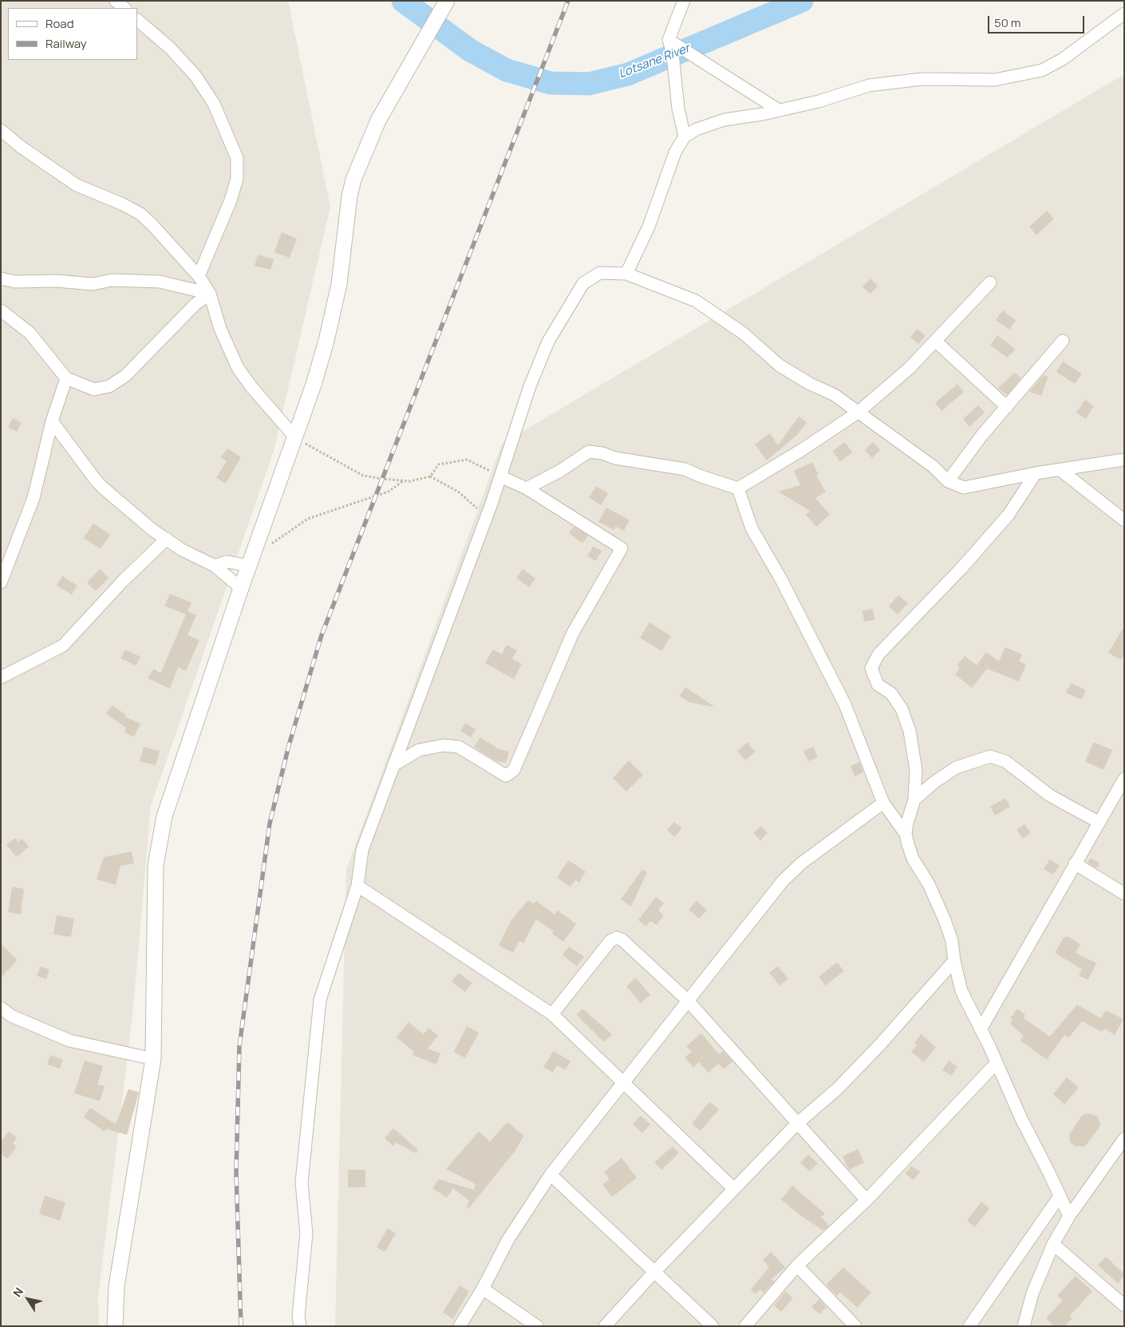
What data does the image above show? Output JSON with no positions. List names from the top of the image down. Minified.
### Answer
{"water":["Lotsane River"],"legend":["Road","Railway"],"scale_bar":"50 m","north":"top left"}
